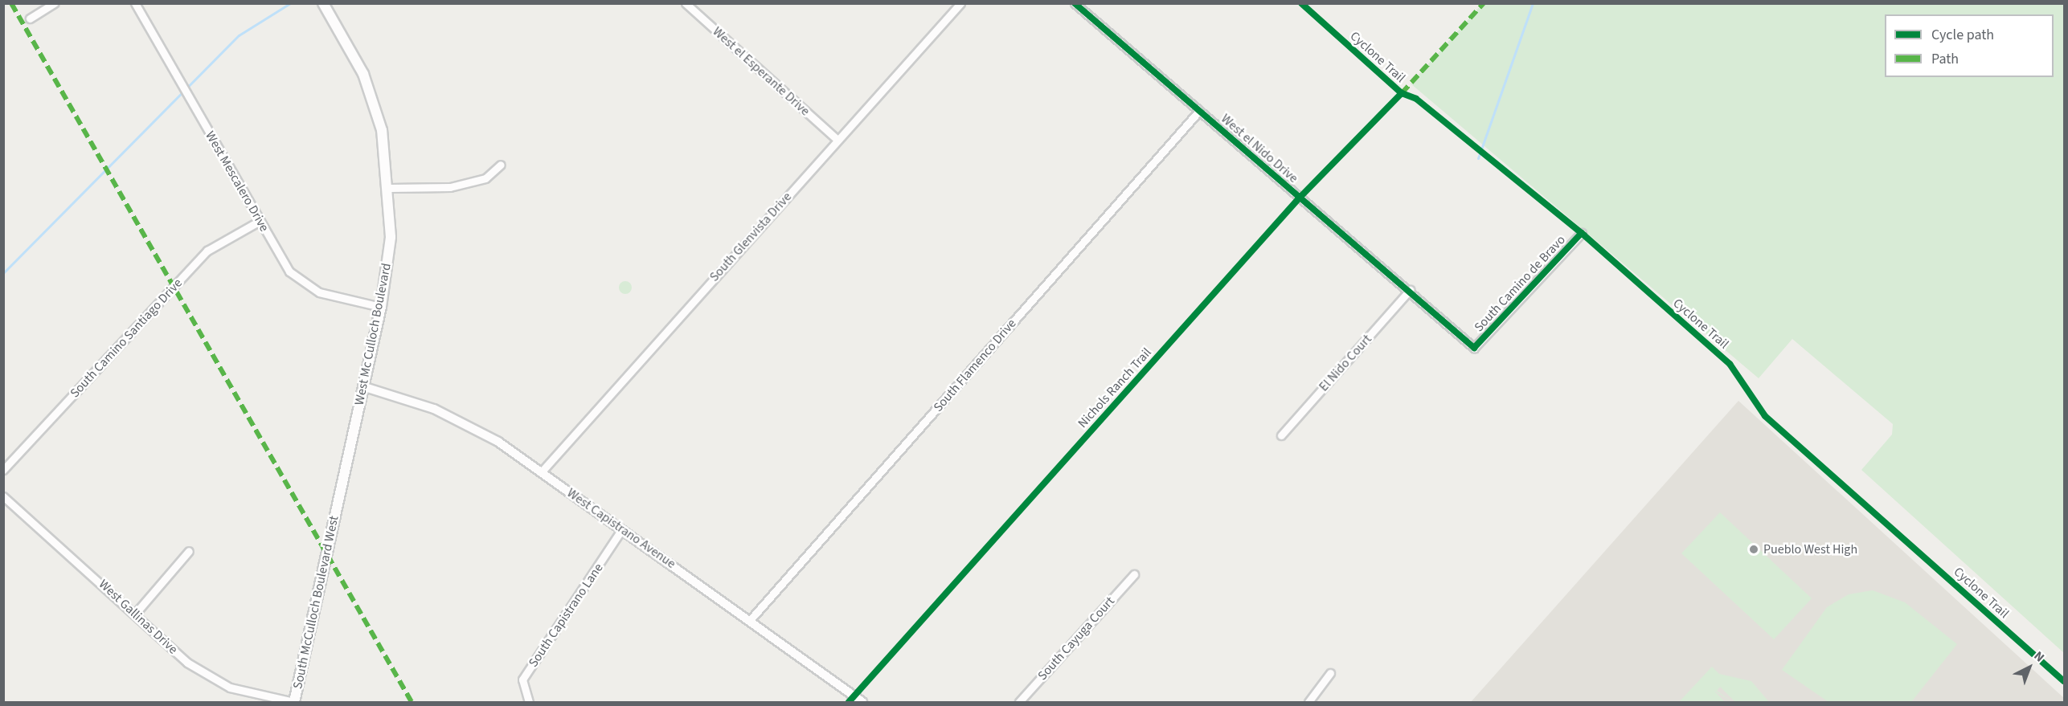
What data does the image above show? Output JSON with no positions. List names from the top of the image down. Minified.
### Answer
{"streets":{"main road":["West Mc Culloch Boulevard","South McCulloch Boulevard West"],"street":["West el Esperante Drive","West el Nido Drive","West Mescalero Drive","South Glenvista Drive","South Camino de Bravo","South Camino Santiago Drive","El Nido Court","South Flamenco Drive","West Capistrano Avenue","South Capistrano Lane","West Gallinas Drive","South Cayuga Court"],"cycle path":["Cyclone Trail"]},"crossings":[["West el Esperante Drive","South Glenvista Drive"],["West el Nido Drive","South Camino de Bravo"],["West el Nido Drive","El Nido Court"],["West el Nido Drive","South Flamenco Drive"],["West Mescalero Drive","West Mc Culloch Boulevard"],["West Mescalero Drive","South Camino Santiago Drive"],["South Glenvista Drive","West Capistrano Avenue"],["West Mc Culloch Boulevard","West Capistrano Avenue"],["West Mc Culloch Boulevard","South McCulloch Boulevard West"],["South Flamenco Drive","West Capistrano Avenue"],["West Capistrano Avenue","South Capistrano Lane"],["South McCulloch Boulevard West","West Gallinas Drive"]],"places":["Pueblo West High"],"legend":["Cycle path","Path"],"north":"top right"}
